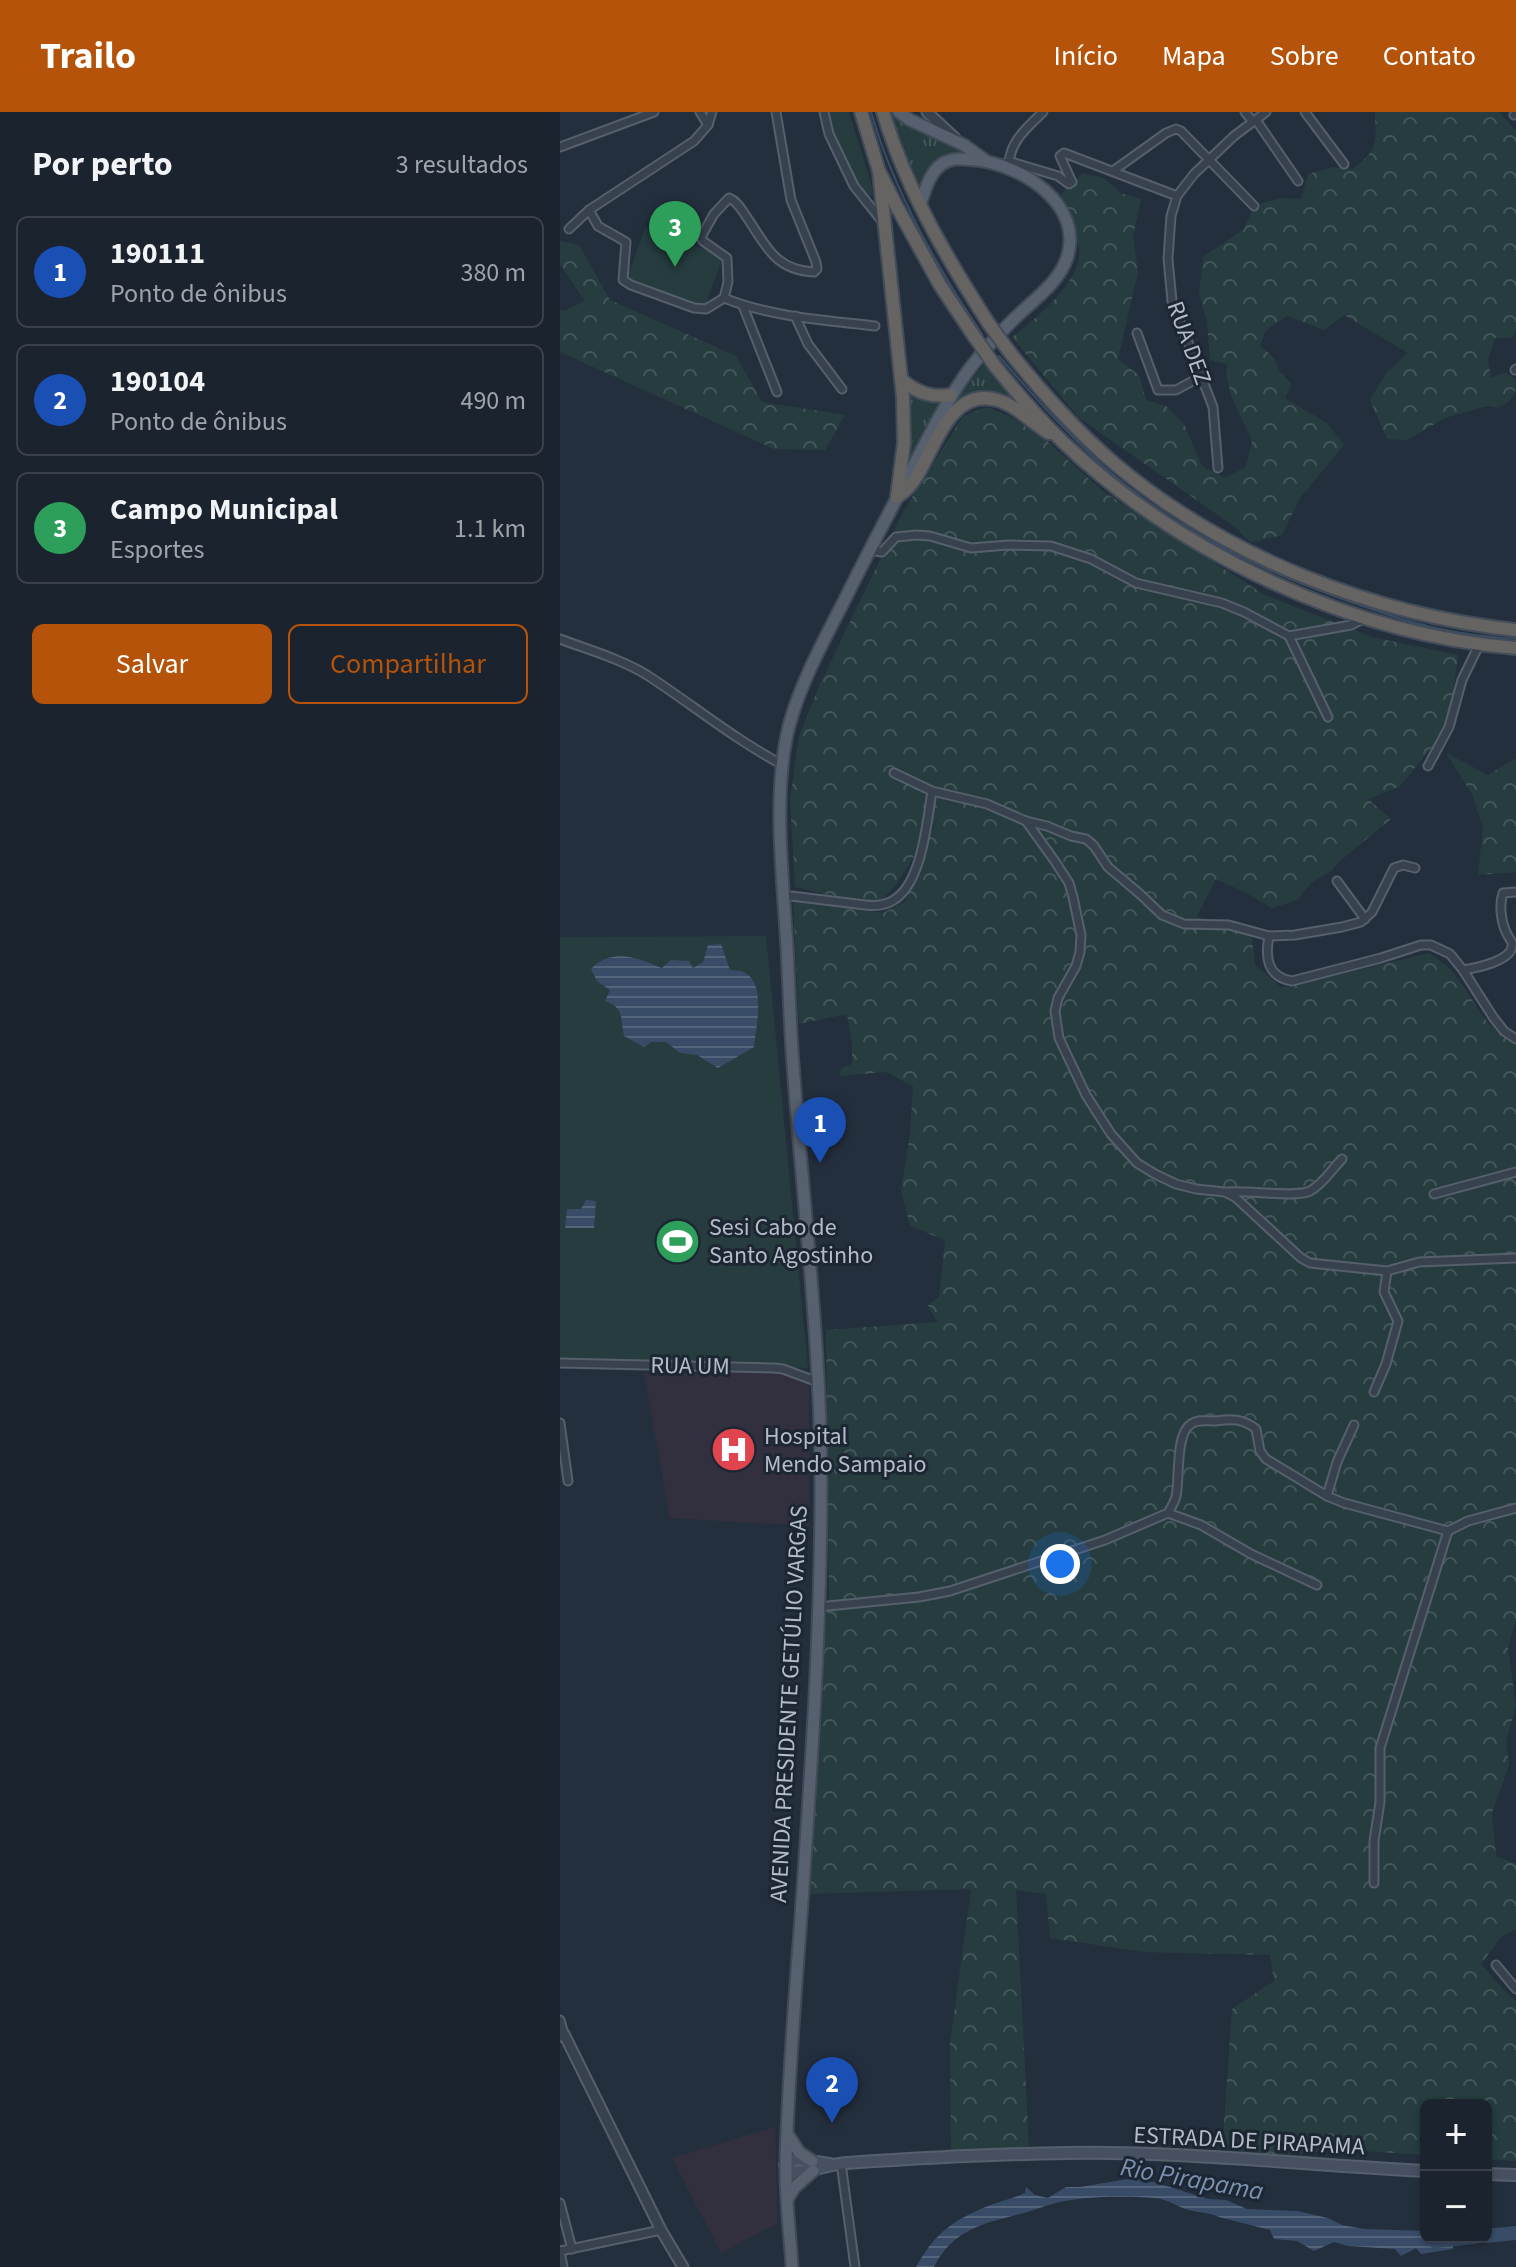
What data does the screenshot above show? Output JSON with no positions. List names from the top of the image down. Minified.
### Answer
{"streets":{"main road":["AVENIDA PRESIDENTE GETÚLIO VARGAS","ESTRADA DE PIRAPAMA"],"street":["RUA DEZ","RUA UM"]},"crossings":[["RUA UM","AVENIDA PRESIDENTE GETÚLIO VARGAS"]],"water":["Rio Pirapama"],"places":{"sports":["Sesi Cabo de Santo Agostinho"],"hospital":["Hospital Mendo Sampaio"]},"page":{"header":"Trailo","nav":["Início","Mapa","Sobre","Contato"],"heading":["Por perto","3 resultados"],"pins":["3","1","2"],"list":[{"mark":"1","name":"190111","note":"Ponto de ônibus","value":"380 m"},{"mark":"2","name":"190104","note":"Ponto de ônibus","value":"490 m"},{"mark":"3","name":"Campo Municipal","note":"Esportes","value":"1.1 km"}],"buttons":["Salvar","Compartilhar"],"map_buttons":["+","−"]}}
